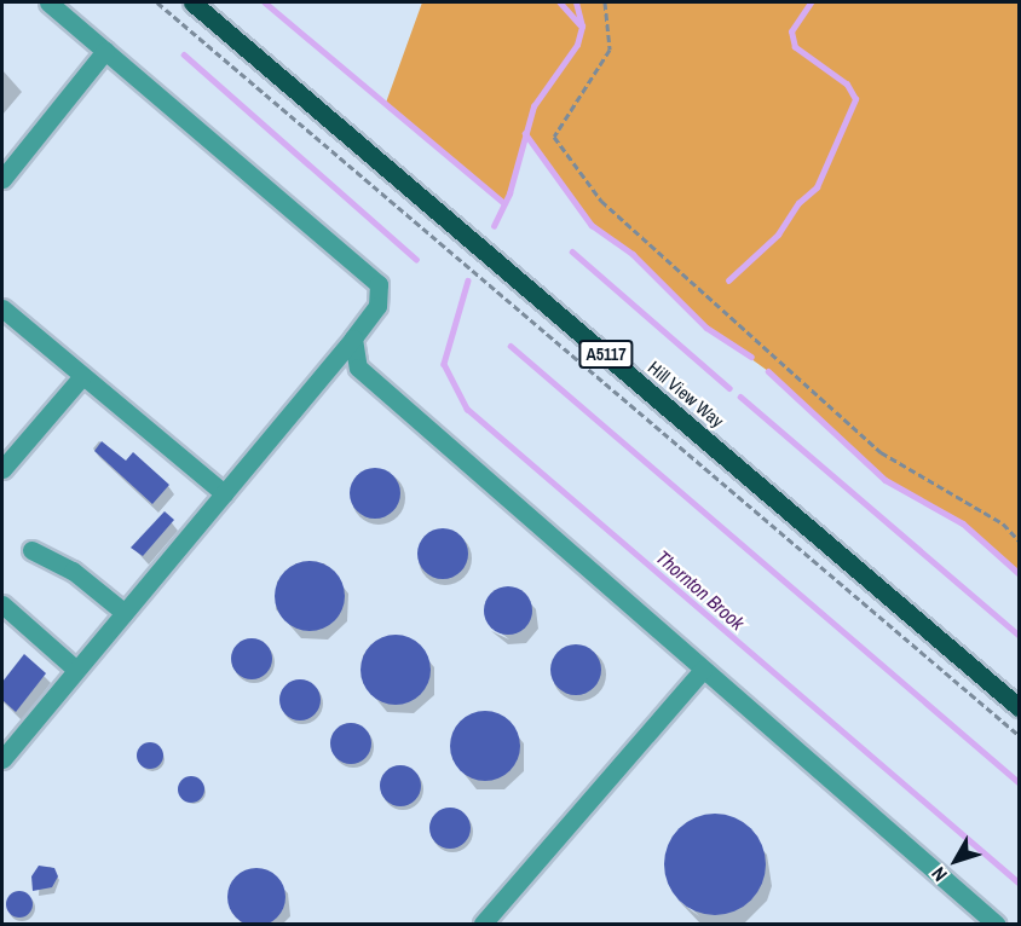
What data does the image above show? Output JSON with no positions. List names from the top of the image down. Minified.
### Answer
{"streets":{"main road":["A5117","Hill View Way"]},"water":["Thornton Brook"],"north":"bottom left"}
